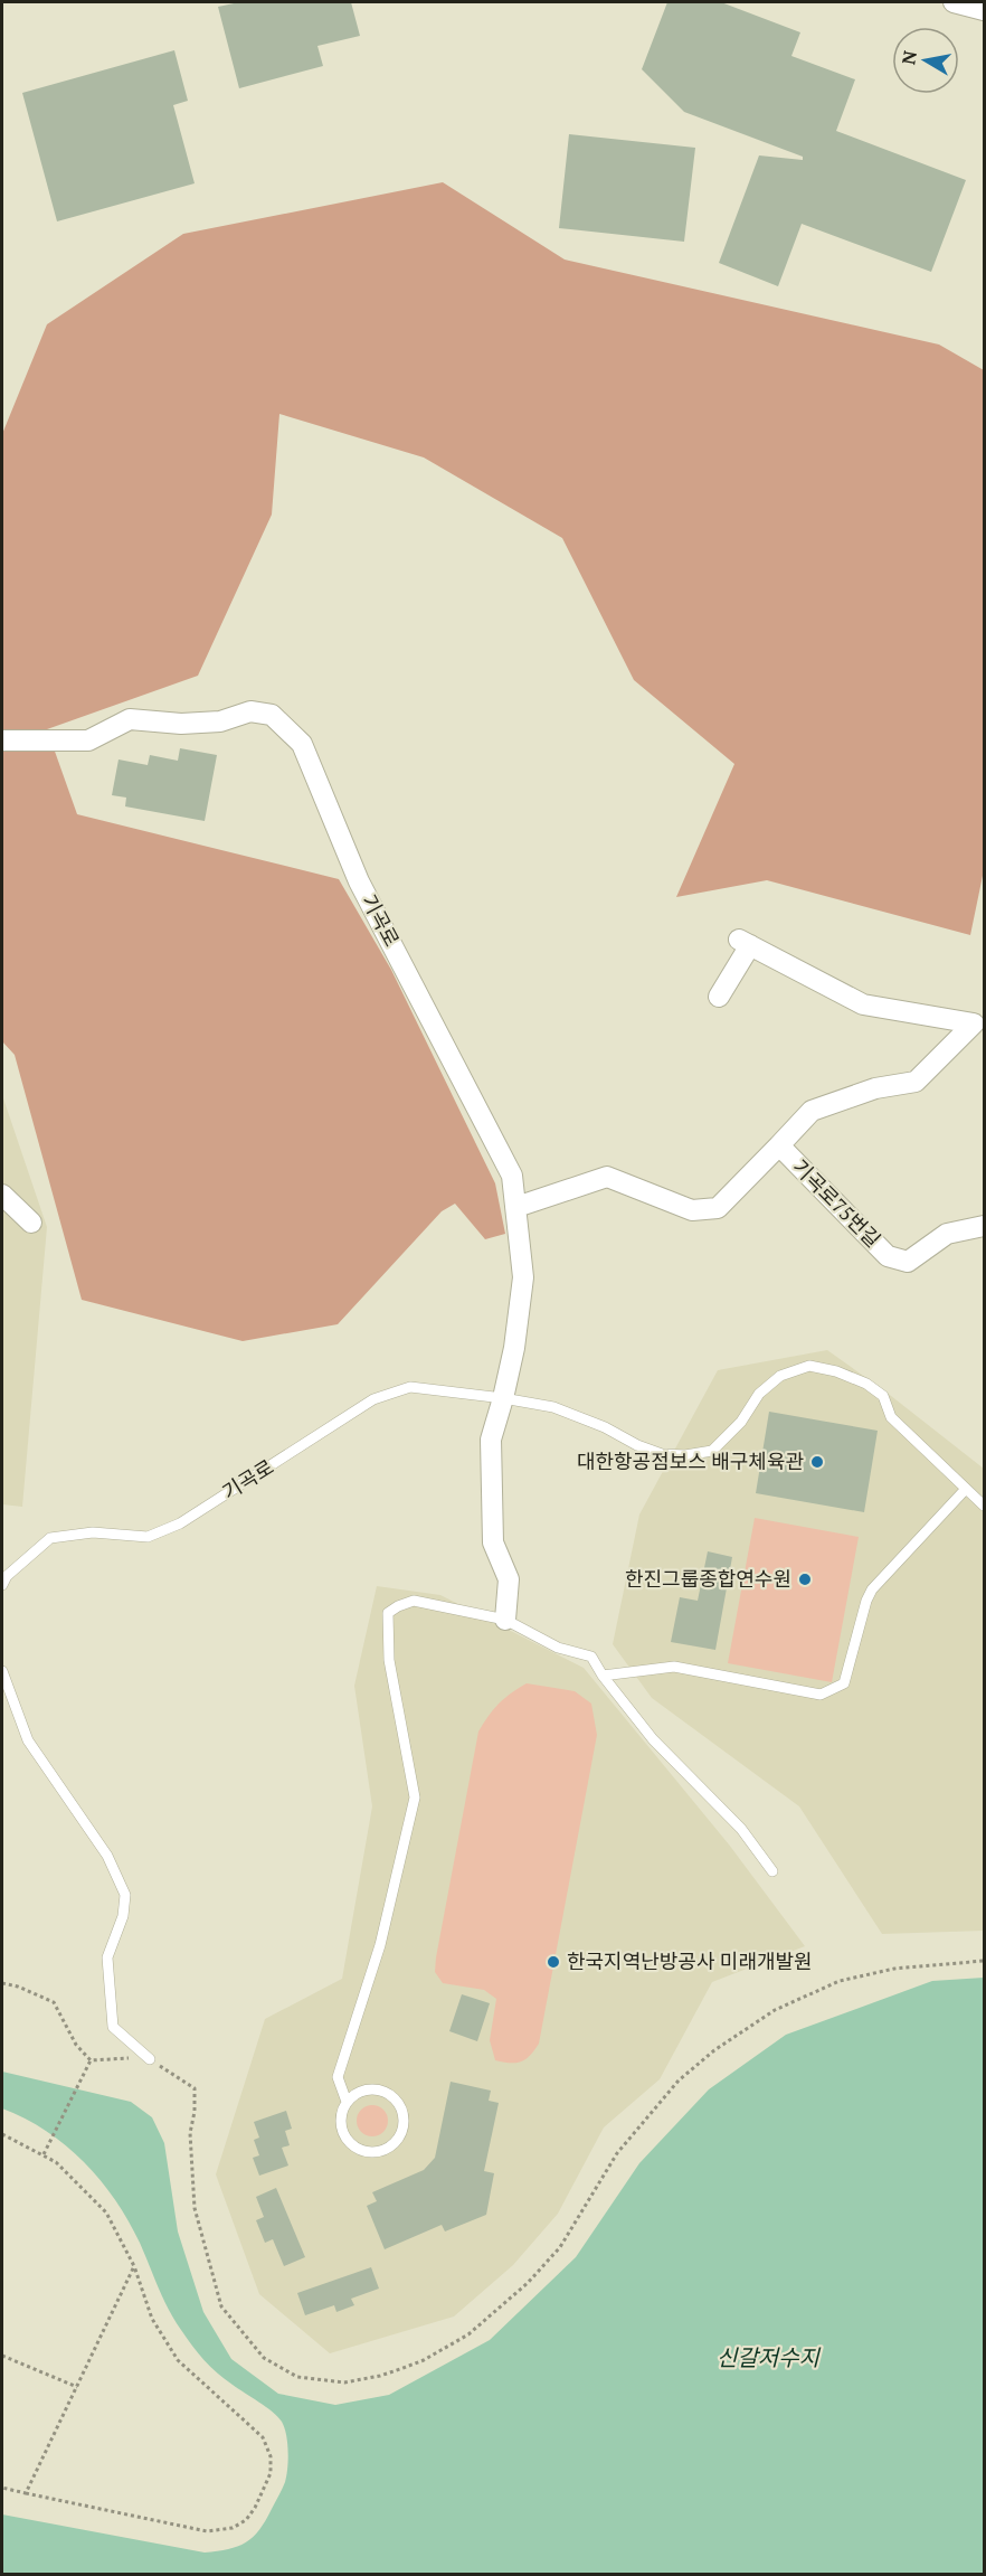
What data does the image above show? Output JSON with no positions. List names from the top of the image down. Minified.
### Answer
{"streets":{"street":["기곡로","기곡로75번길"]},"crossings":[["기곡로","기곡로75번길"]],"water":["신갈저수지"],"places":["대한항공점보스 배구체육관","한진그룹종합연수원","한국지역난방공사 미래개발원"],"north":"left"}
